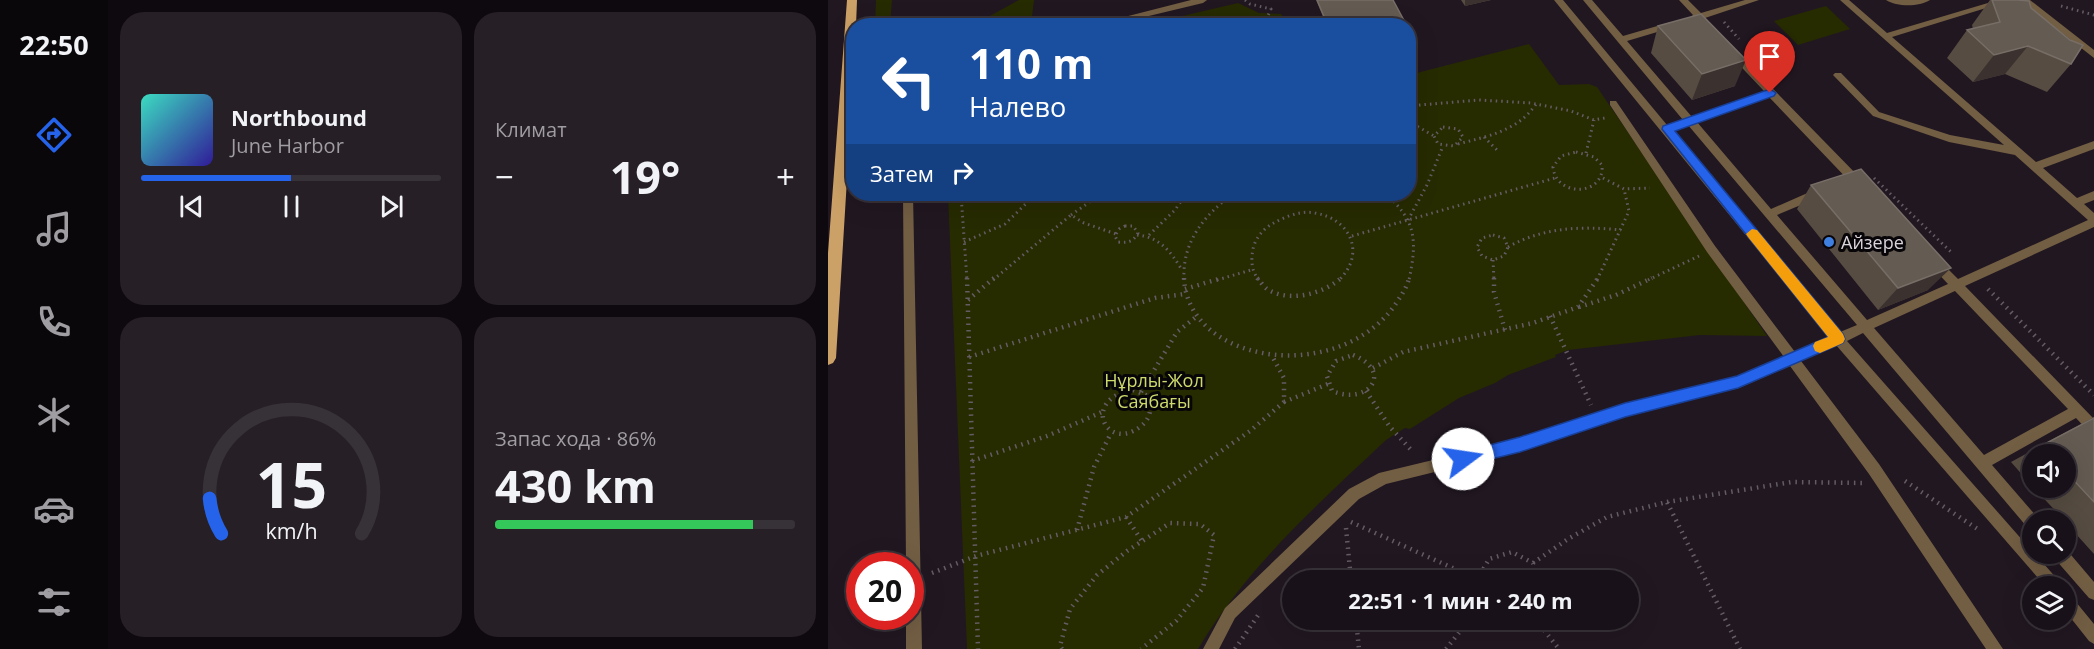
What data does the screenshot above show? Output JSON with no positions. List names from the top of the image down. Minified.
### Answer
{"parks":["Нұрлы-Жол Саябағы"],"places":["Айзере"],"page":{"tabs":"22:50","tile":["Климат",["Запас хода · 86%","430 km"]],"turn":["110 m","Налево"],"song":["Northbound","June Harbor"],"then":"Затем","heat":["−","19°","+"],"limit":"20","trip":"22:51 · 1 мин · 240 m","gauge":["15","km/h"]}}
